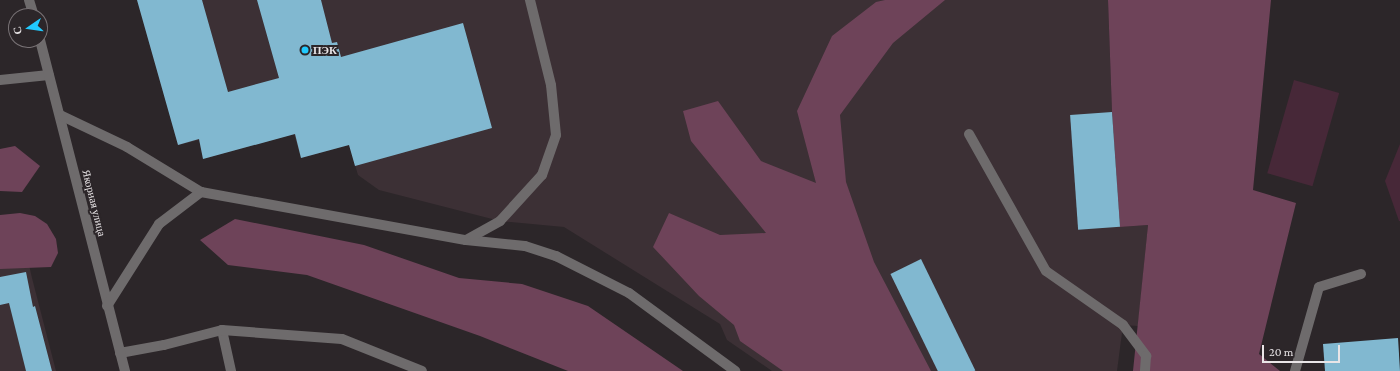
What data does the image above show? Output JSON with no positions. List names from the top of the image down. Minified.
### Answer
{"streets":{"street":["Якорная улица"]},"places":["ПЭК"],"scale_bar":"20 m","north":"left"}
